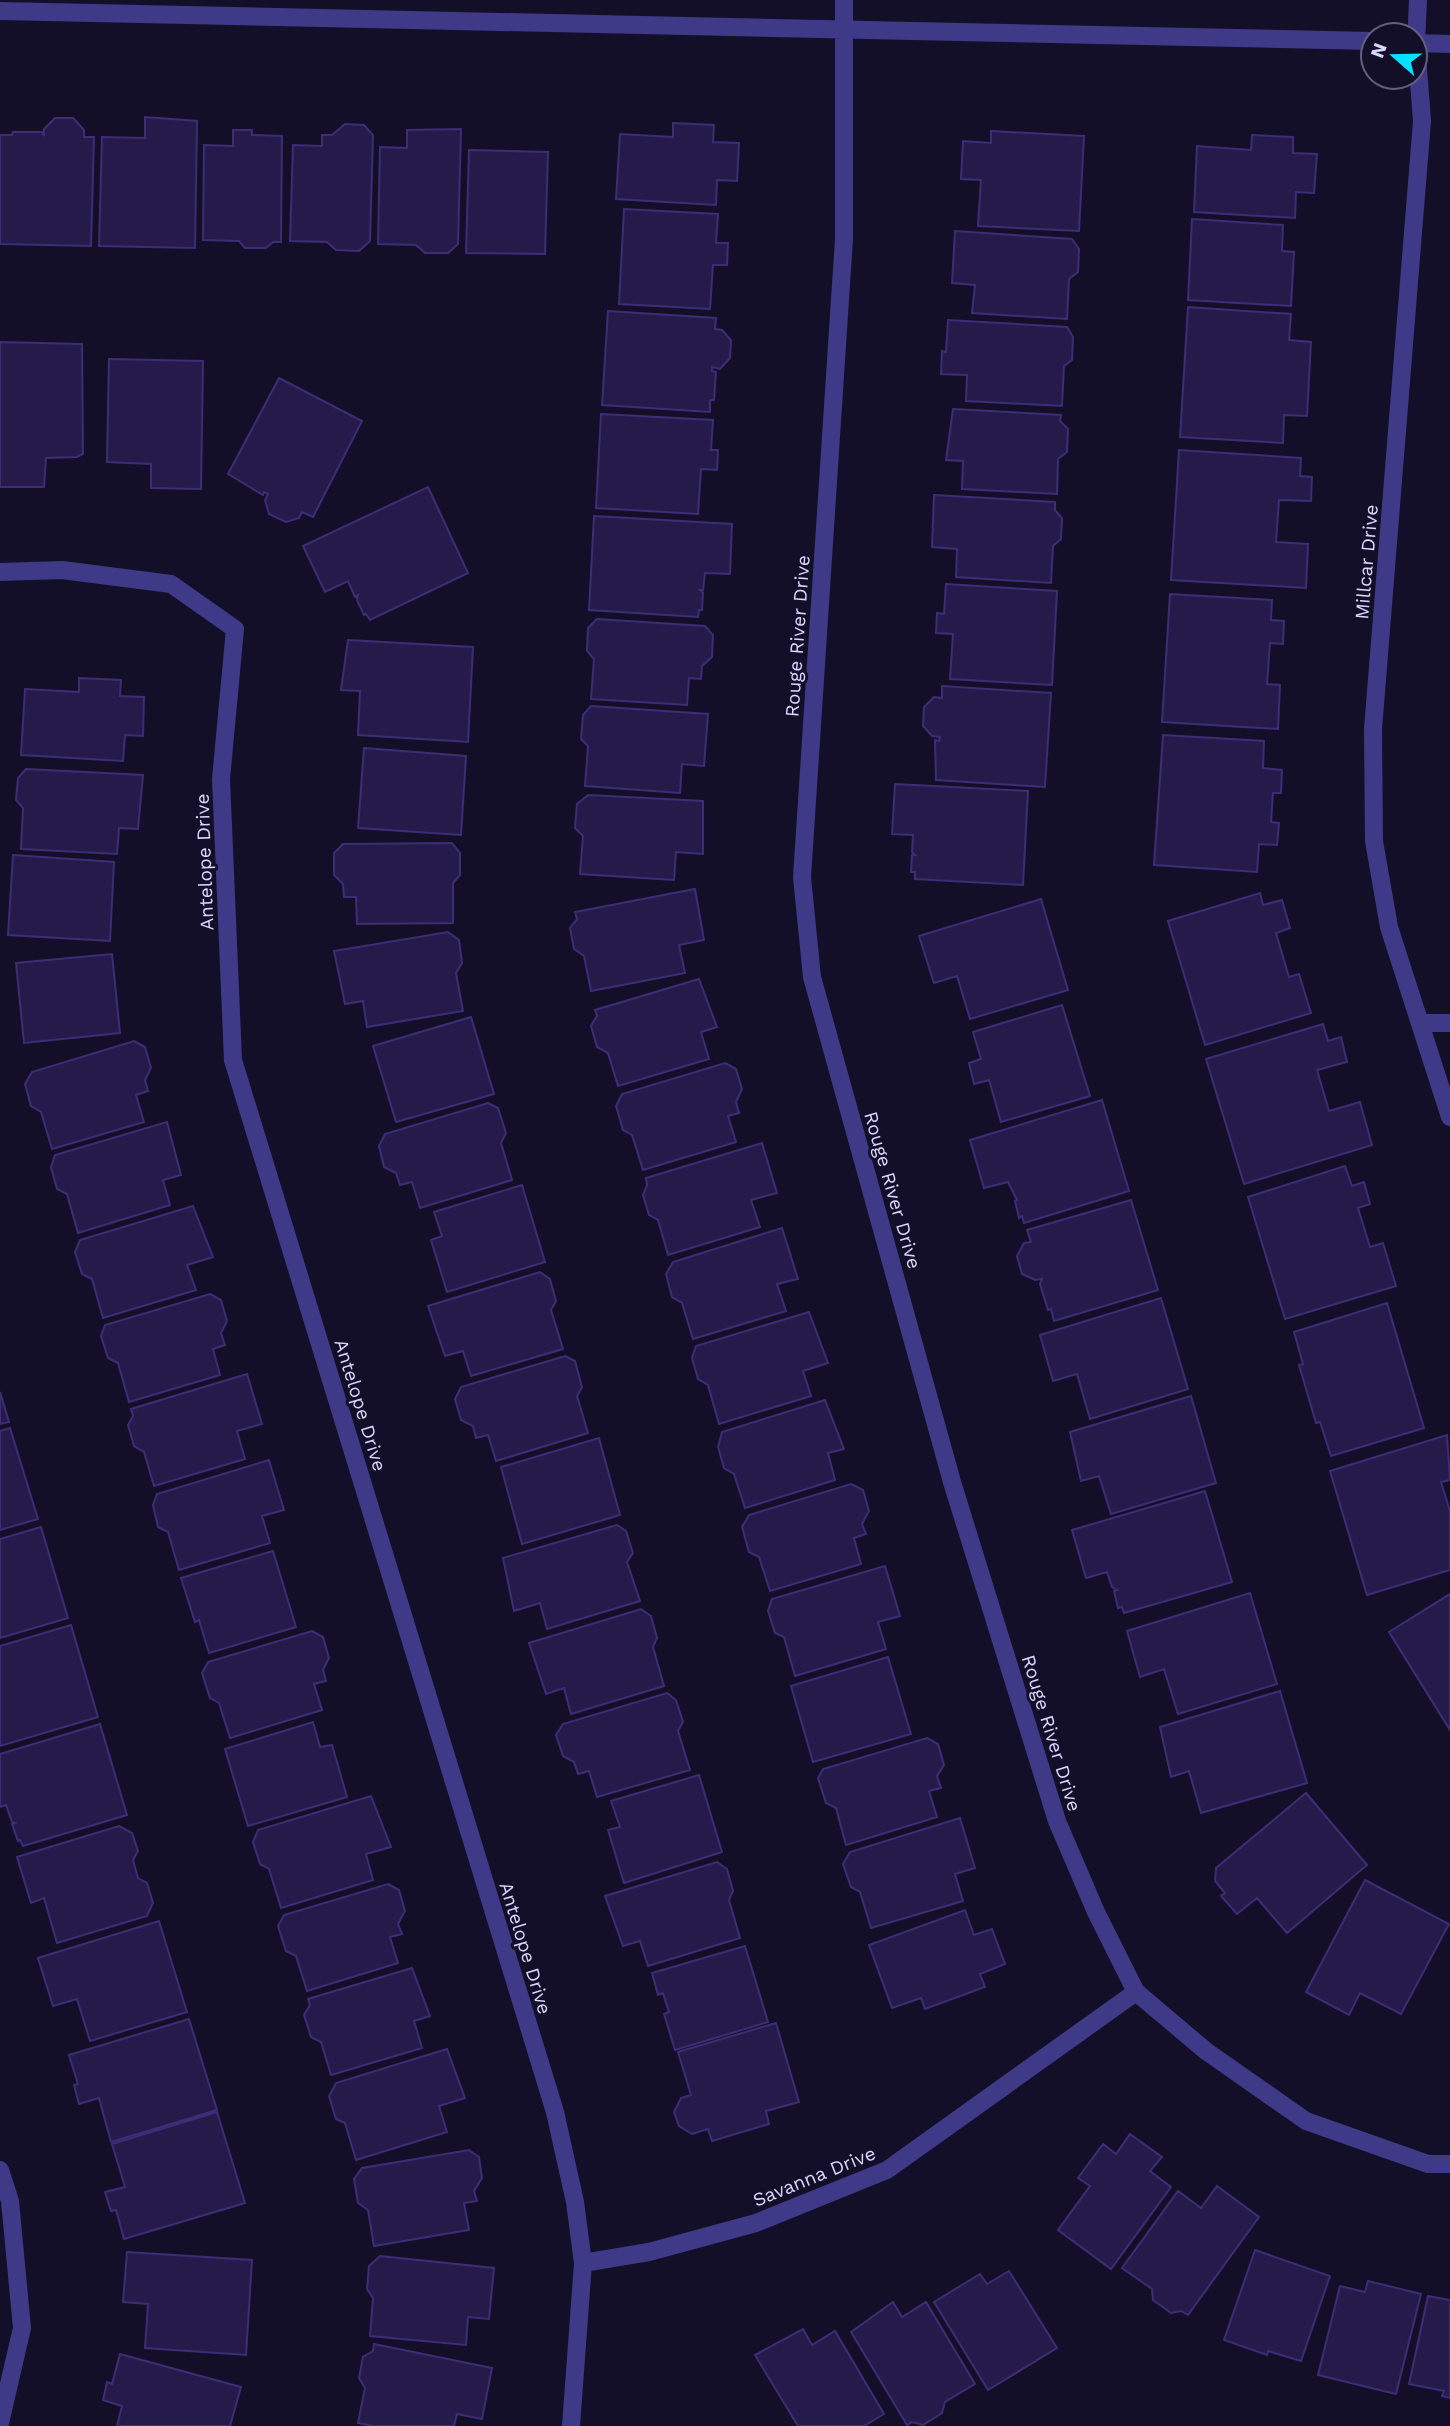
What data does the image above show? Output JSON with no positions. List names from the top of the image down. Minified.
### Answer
{"streets":{"street":["Millcar Drive","Rouge River Drive","Antelope Drive","Savanna Drive"]},"crossings":[["Rouge River Drive","Savanna Drive"],["Antelope Drive","Savanna Drive"]],"north":"left"}
